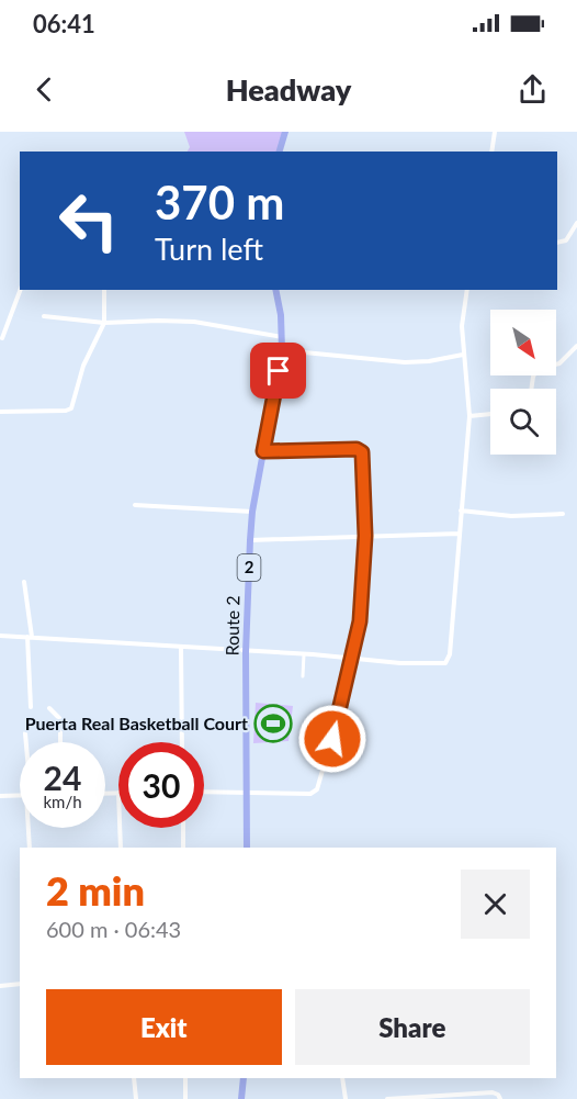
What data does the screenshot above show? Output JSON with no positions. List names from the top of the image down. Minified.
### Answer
{"streets":{"highway":["2","Route 2"]},"places":{"sports":["Puerta Real Basketball Court"]},"north":"bottom right","page":{"status":"06:41","header":"Headway","turn":["370 m","Turn left"],"speed":"24 km/h","limit":"30","heading":["2 min","600 m · 06:43"],"buttons":["Exit","Share"]}}
